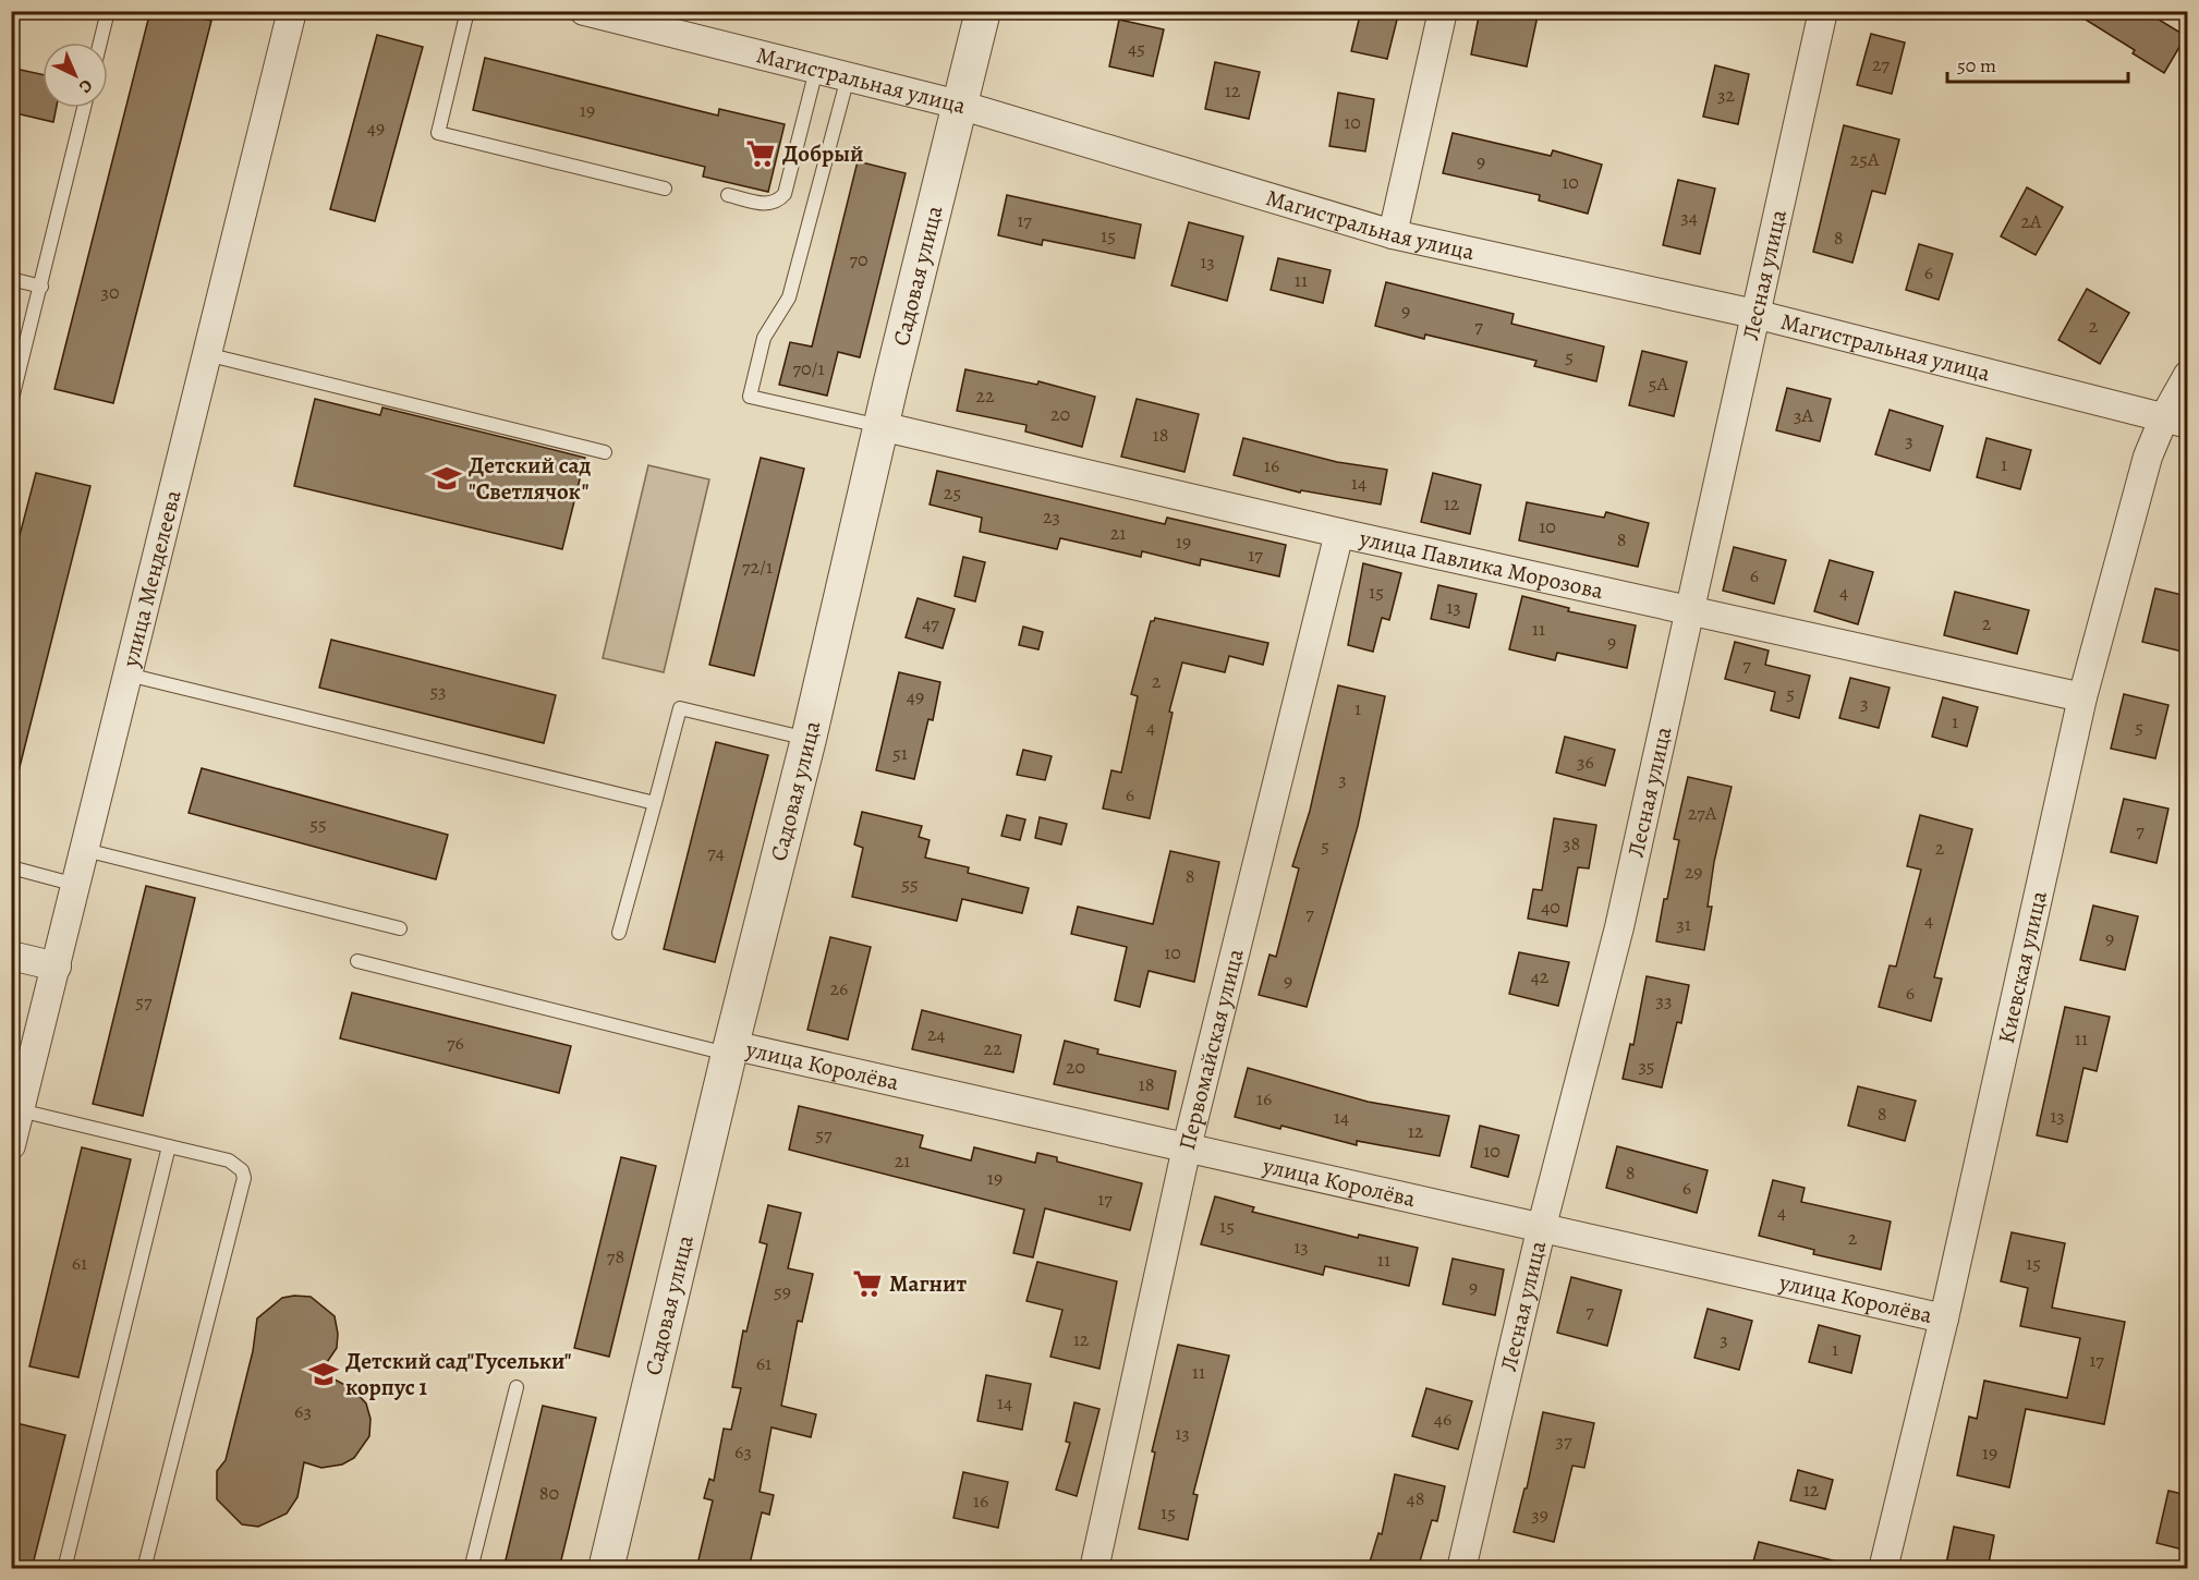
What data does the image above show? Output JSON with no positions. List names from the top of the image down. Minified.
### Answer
{"streets":{"street":["Магистральная улица","Садовая улица","Лесная улица","улица Павлика Морозова","улица Менделеева","Киевская улица","Первомайская улица","улица Королёва"]},"crossings":[["Магистральная улица","Садовая улица"],["Магистральная улица","Лесная улица"],["Магистральная улица","Киевская улица"],["Садовая улица","улица Павлика Морозова"],["Садовая улица","улица Королёва"],["Лесная улица","улица Павлика Морозова"],["Лесная улица","улица Королёва"],["улица Павлика Морозова","Киевская улица"],["улица Павлика Морозова","Первомайская улица"],["Киевская улица","улица Королёва"],["Первомайская улица","улица Королёва"]],"places":{"supermarket":["Добрый","Магнит"],"school or university":["Детский сад \"Светлячок\"","Детский сад\"Гусельки\" корпус 1"]},"house_numbers":["45","27","12","32","19","10","49","25А","9","10","34","17","2А","15","8","70","13","6","11","30","9","7","2","5","70/1","5А","22","20","3А","18","3","1","16","14","25","12","23","10","21","8","19","17","72/1","6","15","4","13","47","2","11","9","7","2","53","5","49","3","1","1","4","5","51","36","3","6","27А","55","7","38","5","2","74","29","8","55","40","7","4","31","9","10","42","9","26","6","33","57","24","11","76","22","35","20","18","16","8","13","14","12","57","10","21","8","19","6","17","4","15","2","13","78","11","61","15","9","59","7","12","3","1","17","61","11","14","63","46","13","37","63","19","12","80","48","16","15","39"],"scale_bar":"50 m","north":"bottom right"}
